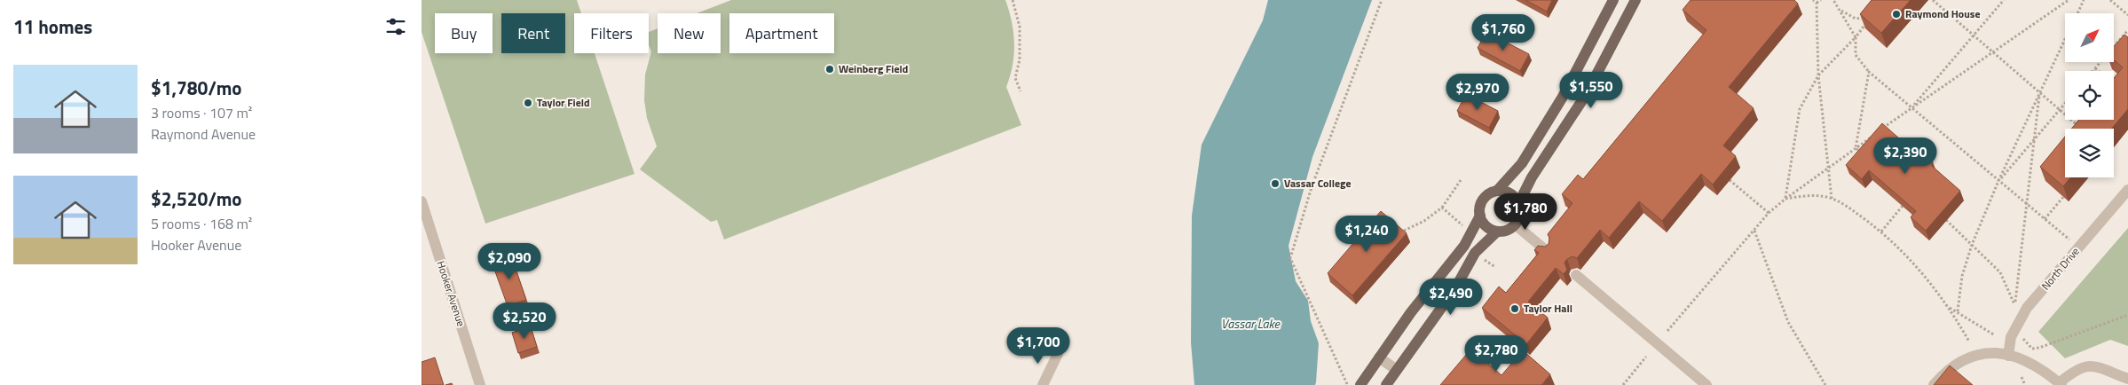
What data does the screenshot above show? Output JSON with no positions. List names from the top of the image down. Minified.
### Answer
{"streets":{"street":["North Drive","Hooker Avenue"]},"water":["Vassar Lake"],"places":["Raymond House","Weinberg Field","Taylor Field","Vassar College","Taylor Hall"],"north":"top right","page":{"heading":"11 homes","chip":["Buy","Rent","Filters","New","Apartment"],"price":["$1,760","$1,550","$2,970","$2,390","$1,780","$1,240","$2,090","$2,490","$2,520","$1,700","$2,780"],"list":[{"name":"$1,780/mo","note":"3 rooms · 107 m² · Raymond Avenue"},{"name":"$2,520/mo","note":"5 rooms · 168 m² · Hooker Avenue"}]}}
